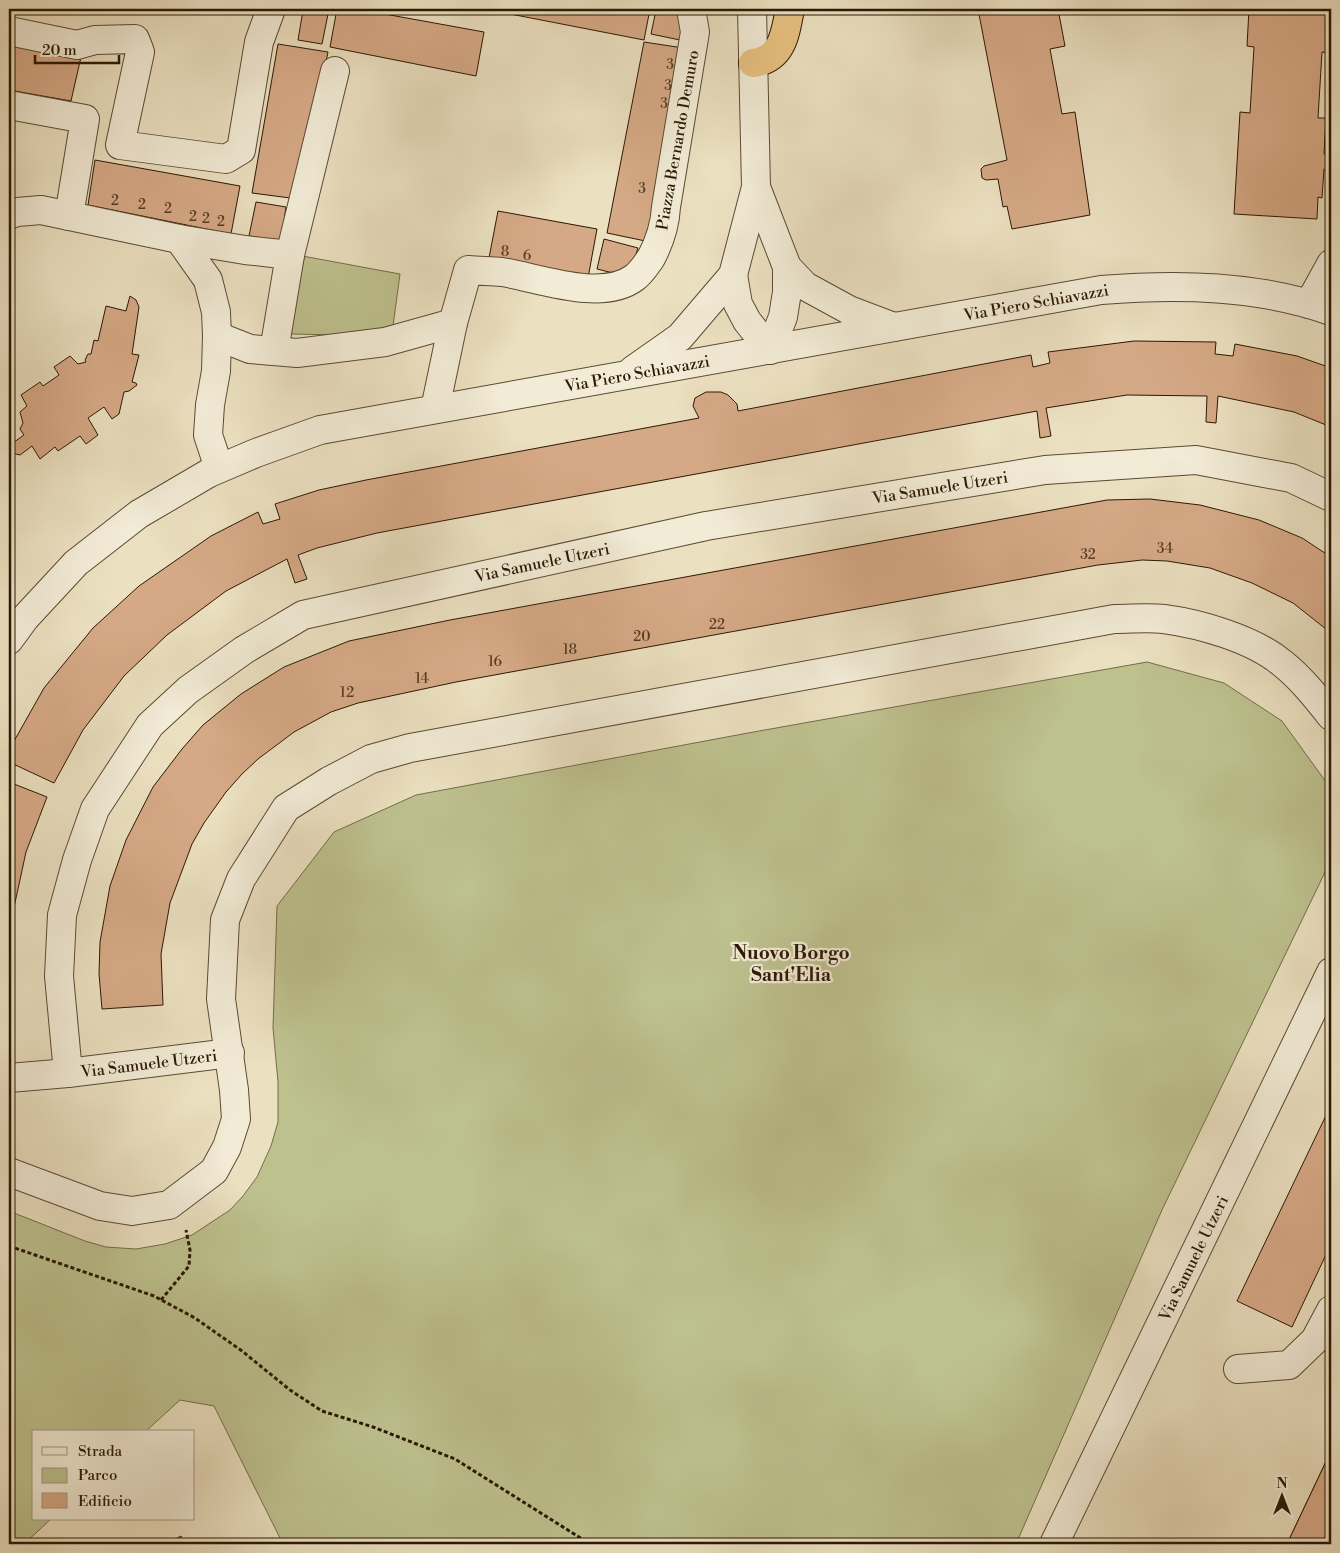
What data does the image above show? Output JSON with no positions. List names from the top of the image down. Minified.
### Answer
{"streets":{"street":["Piazza Bernardo Demuro","Via Piero Schiavazzi","Via Samuele Utzeri"]},"crossings":[["Piazza Bernardo Demuro","Via Piero Schiavazzi"]],"districts":["Nuovo Borgo Sant'Elia"],"house_numbers":["3","3","3","3","2","2","2","2","2","2","8","6","34","32","22","20","18","16","14","12"],"legend":["Strada","Parco","Edificio"],"scale_bar":"20 m","north":"top"}
